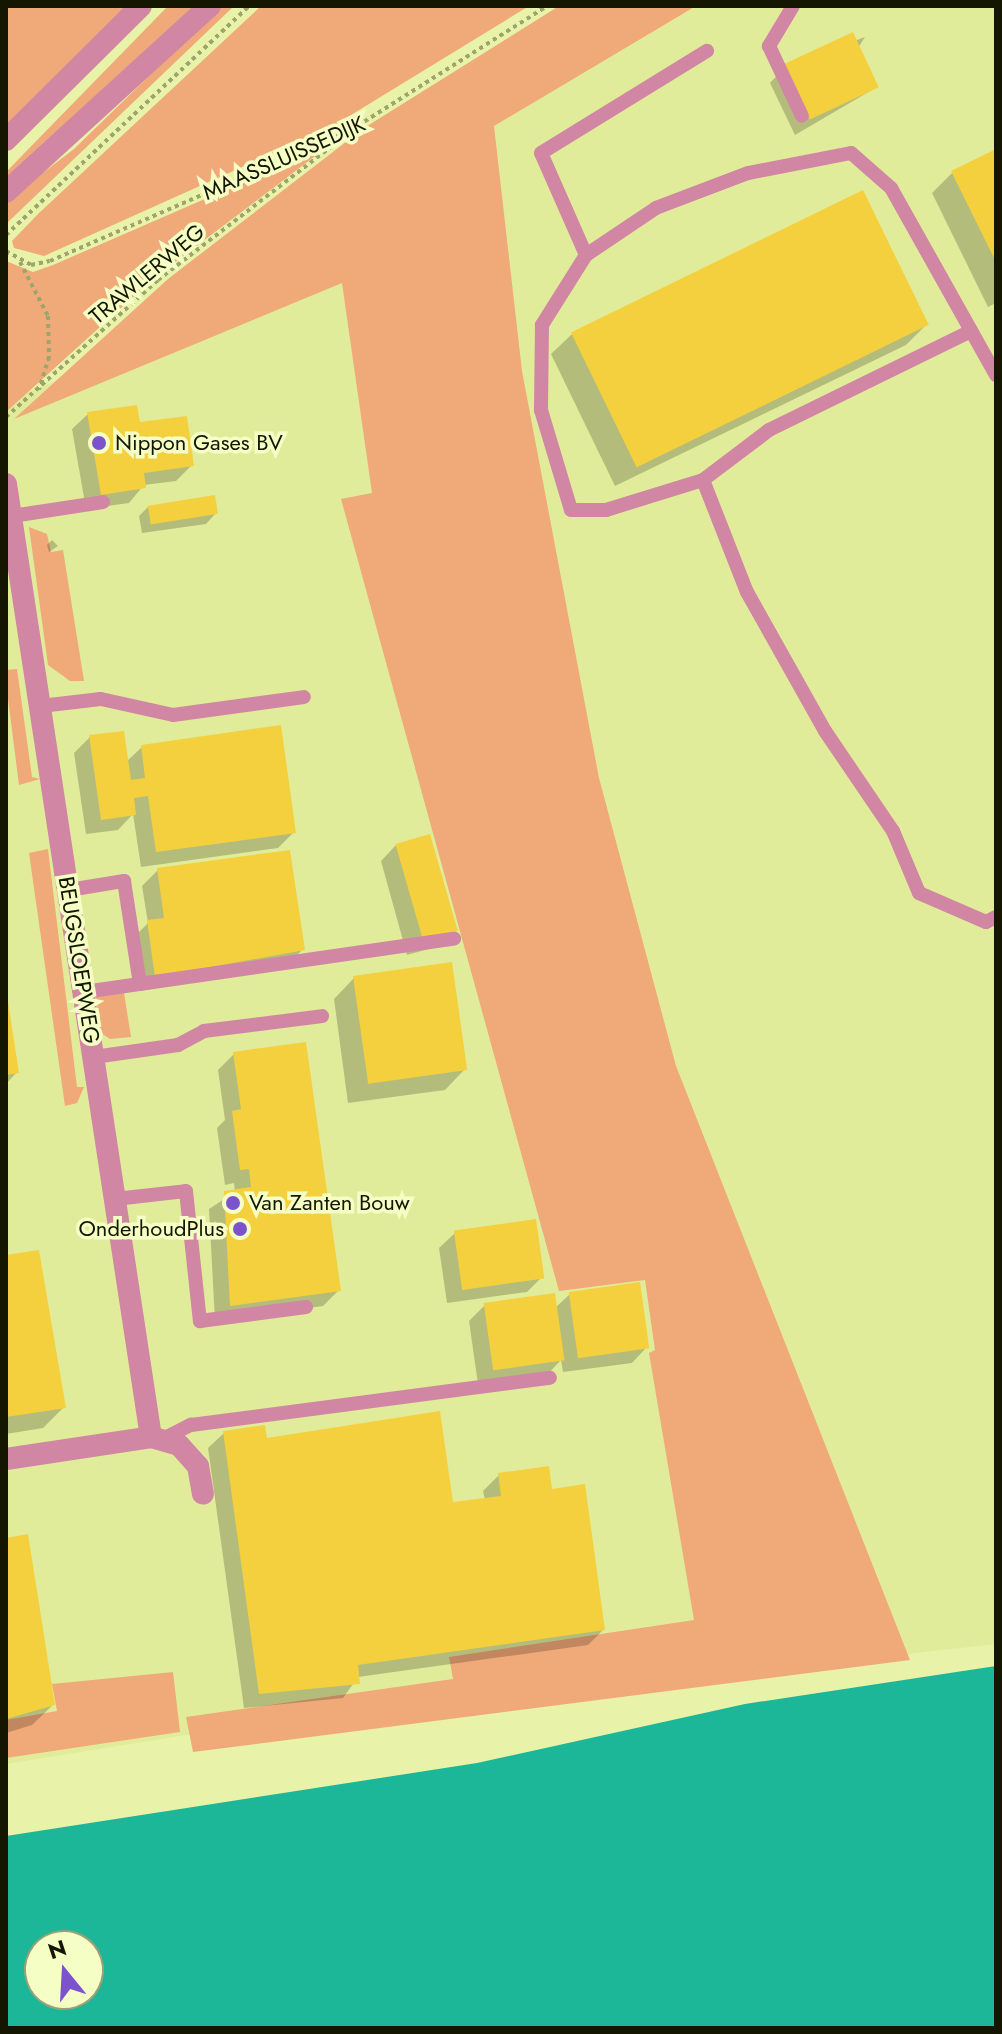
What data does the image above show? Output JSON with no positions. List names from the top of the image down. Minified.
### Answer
{"streets":{"street":["BEUGSLOEPWEG"],"path":["MAASSLUISSEDIJK","TRAWLERWEG"]},"crossings":[["MAASSLUISSEDIJK","TRAWLERWEG"]],"places":["Nippon Gases BV","Van Zanten Bouw","OnderhoudPlus"],"north":"top"}
